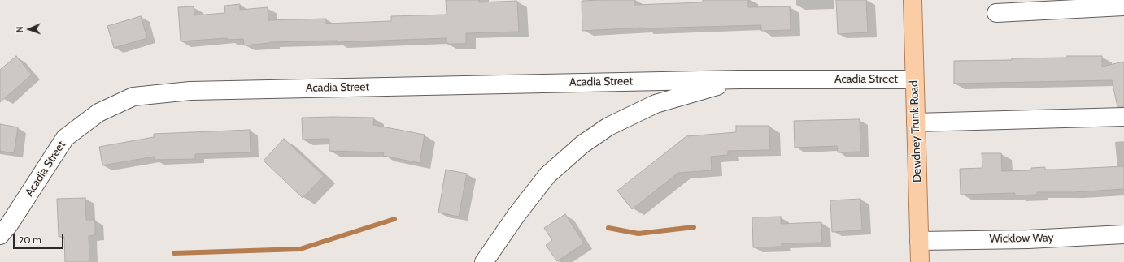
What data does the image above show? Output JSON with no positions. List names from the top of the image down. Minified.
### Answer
{"streets":{"main road":["Dewdney Trunk Road"],"street":["Acadia Street","Wicklow Way"]},"crossings":[["Acadia Street","Dewdney Trunk Road"],["Dewdney Trunk Road","Wicklow Way"]],"scale_bar":"20 m","north":"left"}
